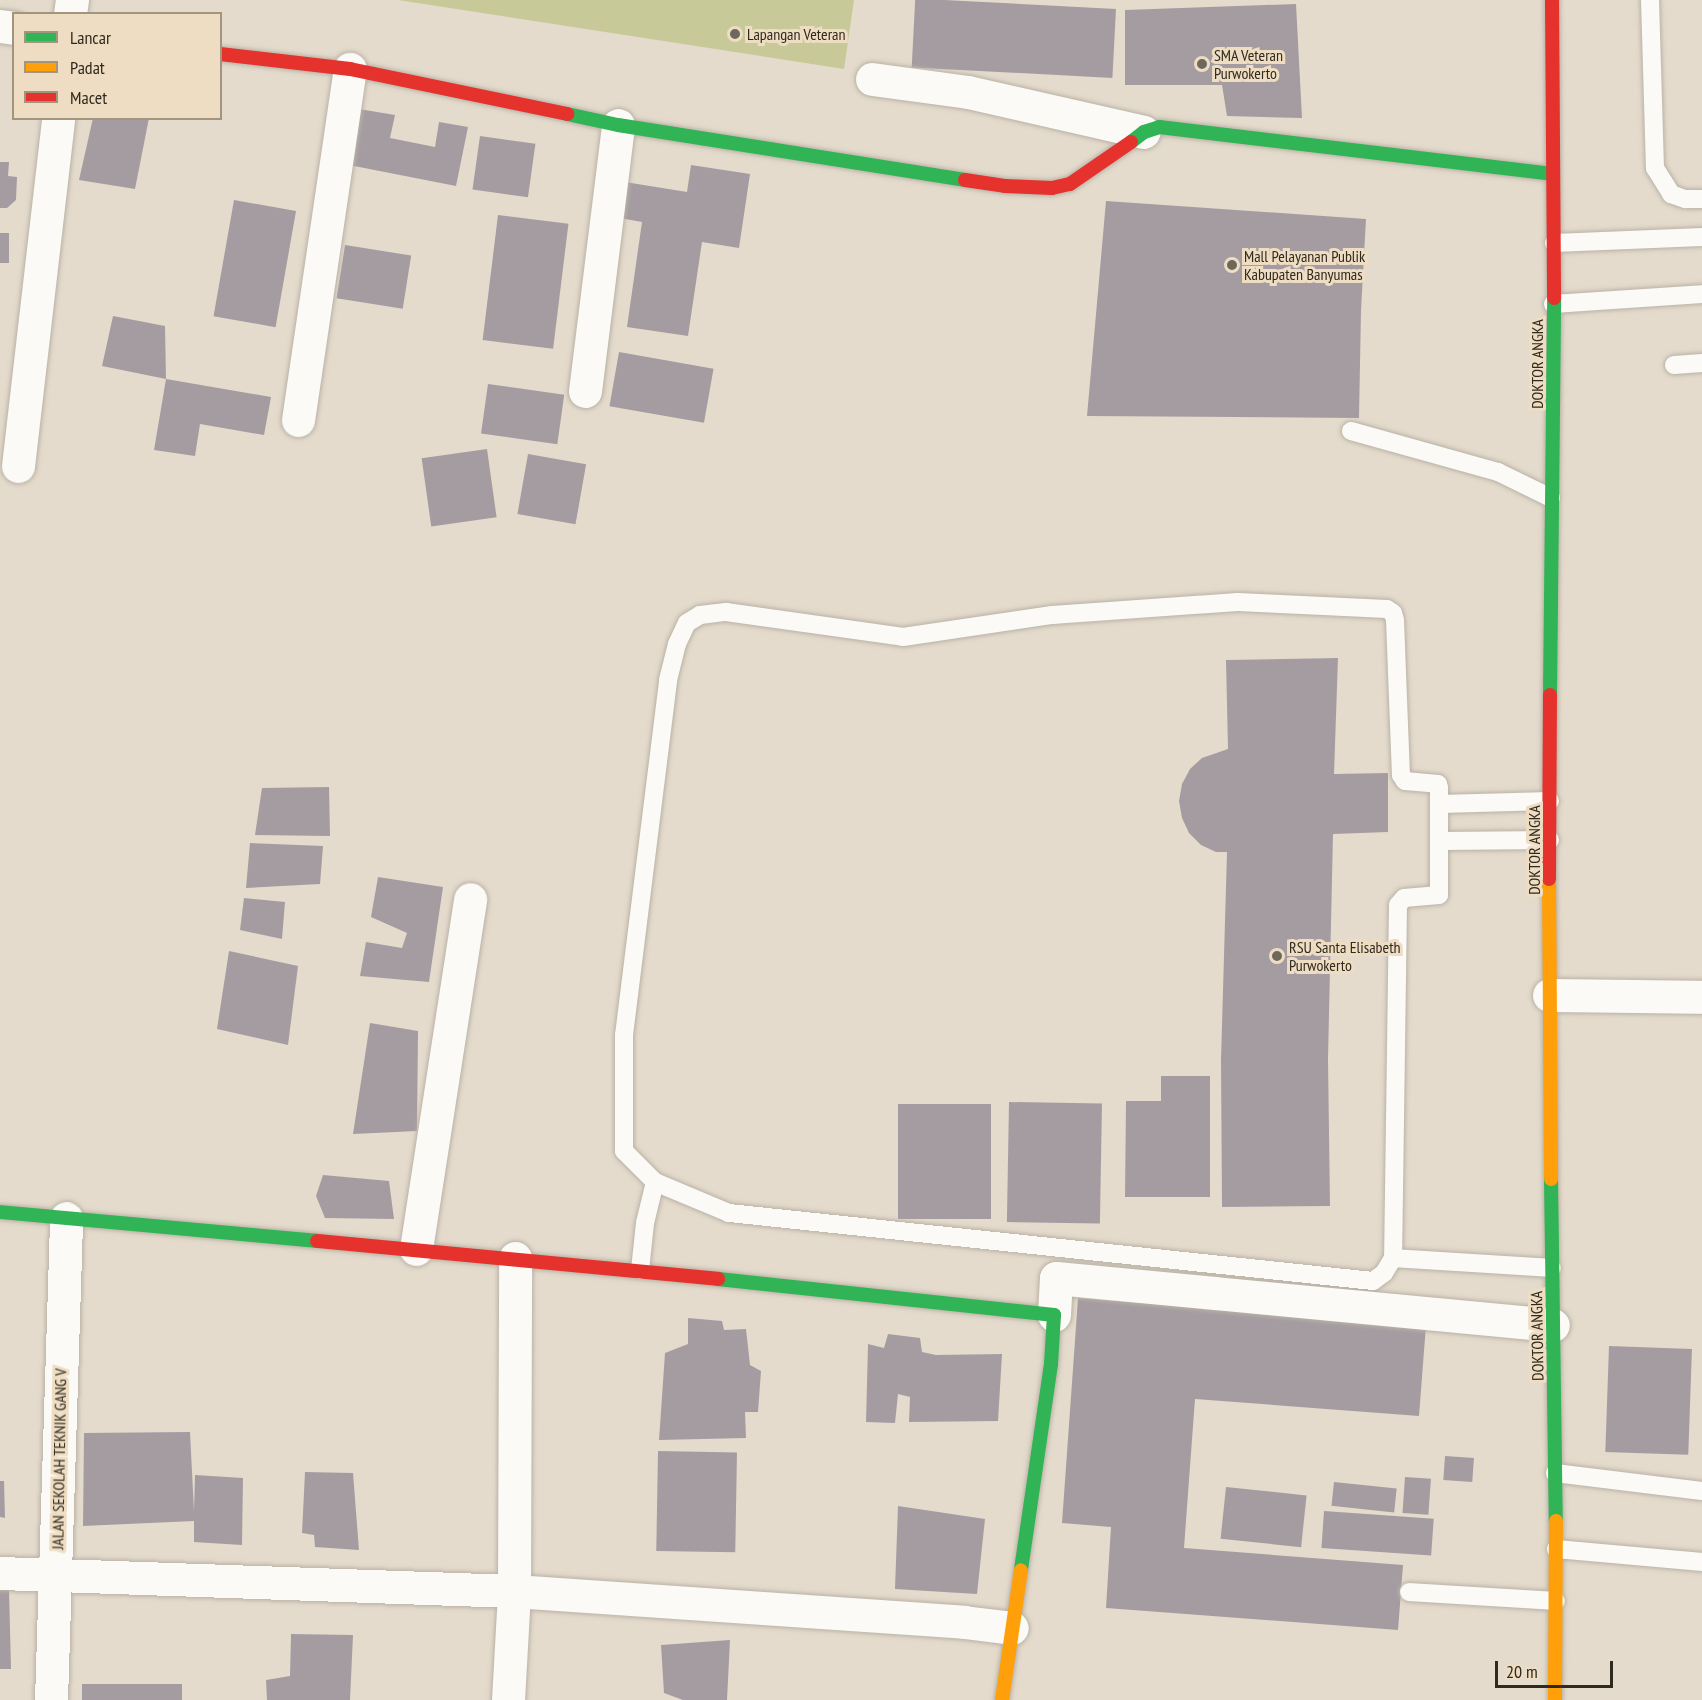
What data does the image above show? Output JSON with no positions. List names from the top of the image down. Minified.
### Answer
{"streets":{"street":["DOKTOR ANGKA","JALAN SEKOLAH TEKNIK GANG V"]},"places":["Lapangan Veteran","SMA Veteran Purwokerto","Mall Pelayanan Publik Kabupaten Banyumas","RSU Santa Elisabeth Purwokerto"],"legend":["Lancar","Padat","Macet"],"scale_bar":"20 m"}
